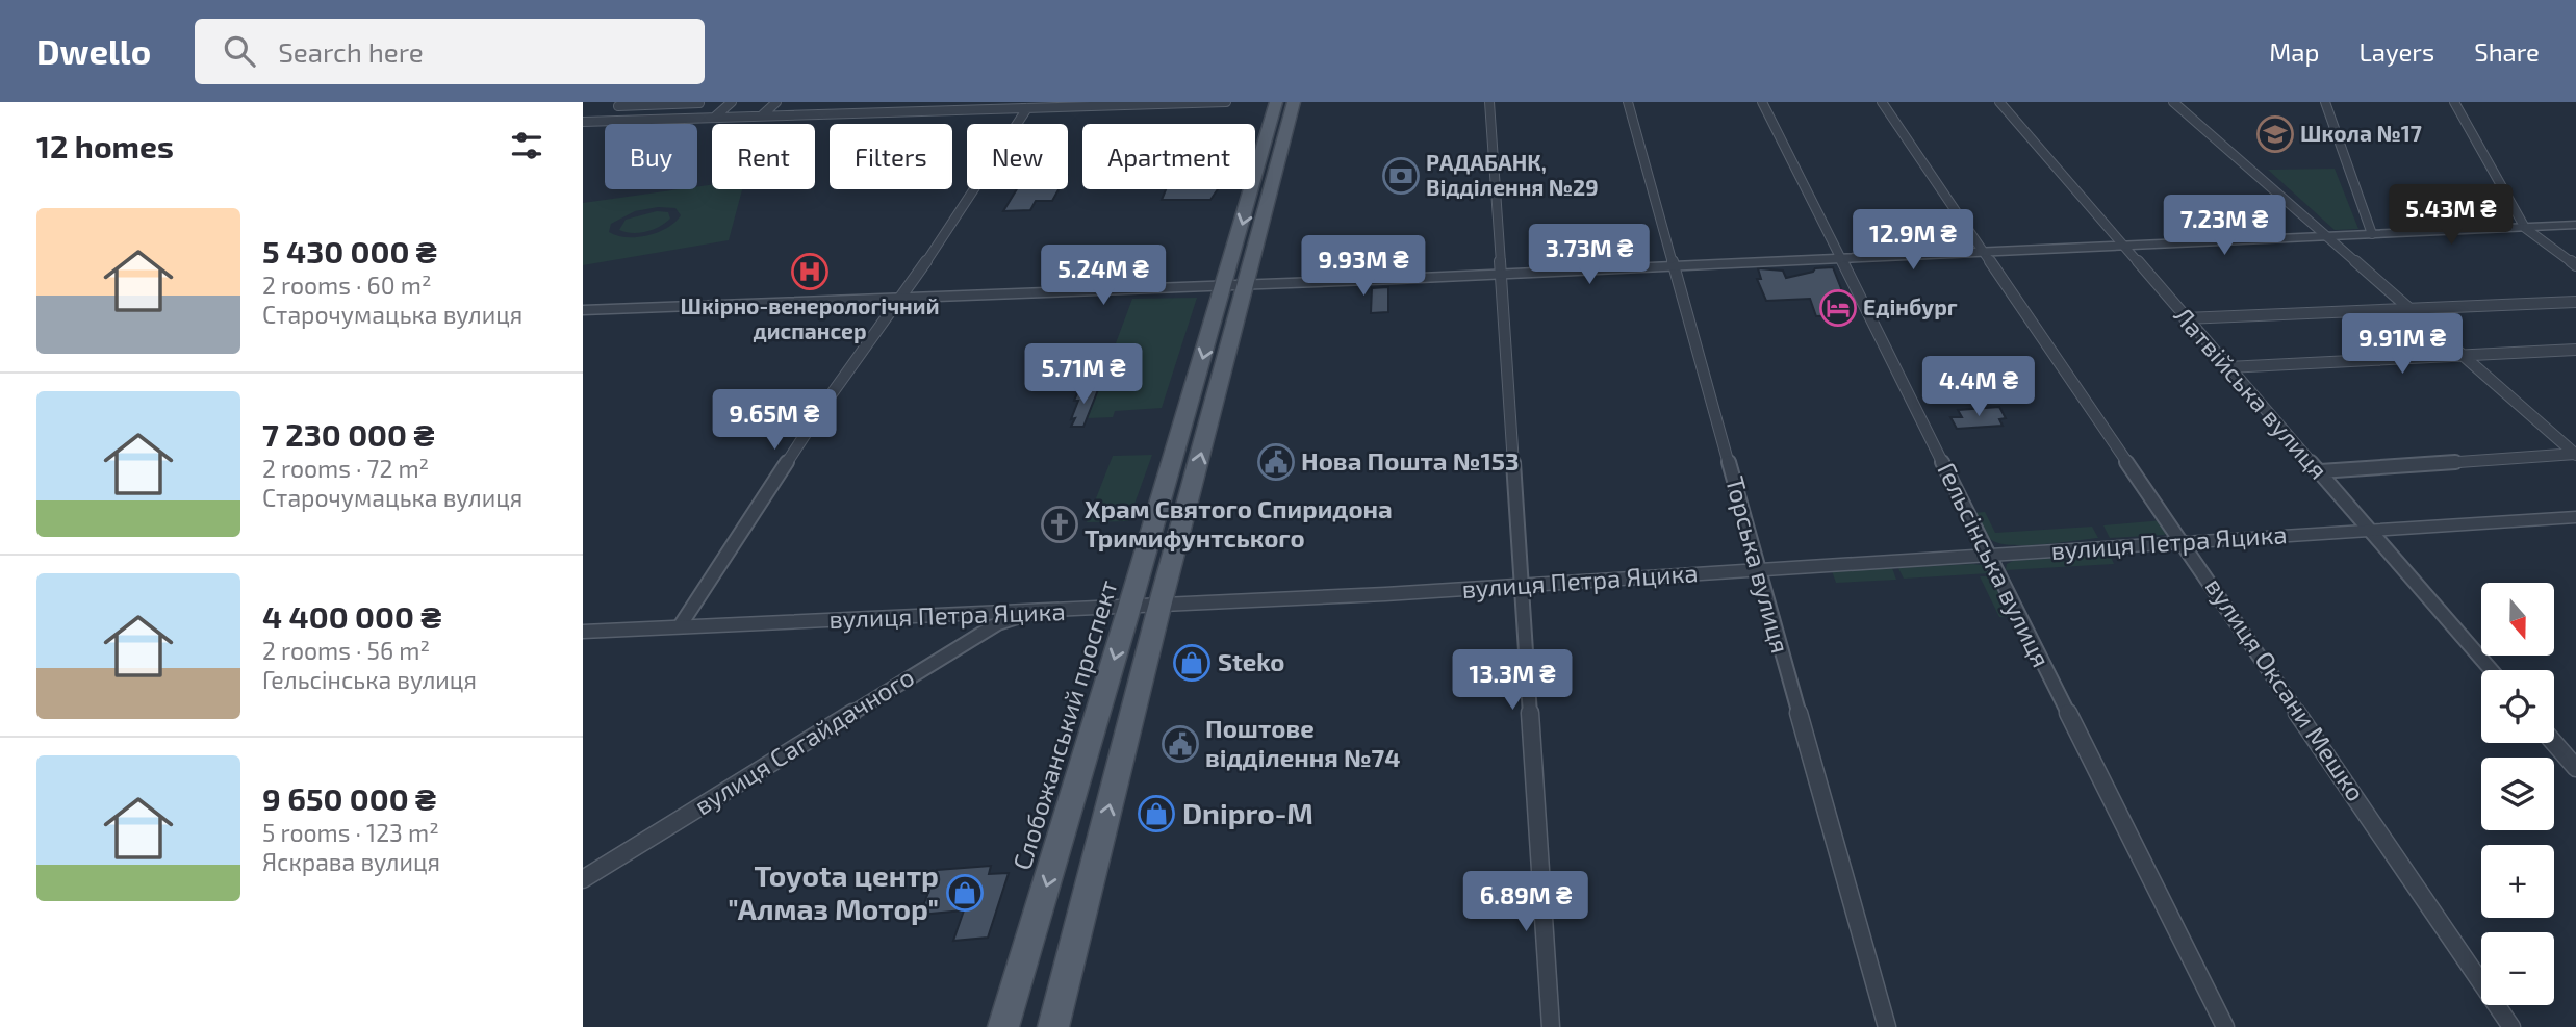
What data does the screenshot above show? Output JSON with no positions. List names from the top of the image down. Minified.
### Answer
{"streets":{"main road":["Слобожанський проспект"],"street":["Латвійська вулиця","вулиця Петра Яцика","Торська вулиця","Гельсінська вулиця","вулиця Оксани Мешко","вулиця Сагайдачного"]},"crossings":[["Латвійська вулиця","вулиця Петра Яцика"],["вулиця Петра Яцика","Торська вулиця"],["вулиця Петра Яцика","Гельсінська вулиця"],["вулиця Петра Яцика","вулиця Оксани Мешко"],["вулиця Петра Яцика","Слобожанський проспект"],["вулиця Петра Яцика","вулиця Сагайдачного"]],"places":{"school or university":["Школа №17"],"bank":["РАДАБАНК, Відділення №29"],"hospital":["Шкірно-венерологічний диспансер"],"hotel":["Едінбург"],"public building":["Нова Пошта №153","Поштове відділення №74"],"church":["Храм Святого Спиридона Тримифунтського"],"shop":["Steko","Dnipro-M","Toyota центр \"Алмаз Мотор\""]},"north":"bottom","page":{"header":"Dwello","search":"Search here","nav":["Map","Layers","Share"],"heading":"12 homes","chip":["Buy","Rent","Filters","New","Apartment"],"price":["5.43M ₴","7.23M ₴","12.9M ₴","3.73M ₴","9.93M ₴","5.24M ₴","9.91M ₴","5.71M ₴","4.4M ₴","9.65M ₴","13.3M ₴","6.89M ₴"],"list":[{"name":"5 430 000 ₴","note":"2 rooms · 60 m² · Старочумацька вулиця"},{"name":"7 230 000 ₴","note":"2 rooms · 72 m² · Старочумацька вулиця"},{"name":"4 400 000 ₴","note":"2 rooms · 56 m² · Гельсінська вулиця"},{"name":"9 650 000 ₴","note":"5 rooms · 123 m² · Яскрава вулиця"}],"map_buttons":["+","−"]}}
